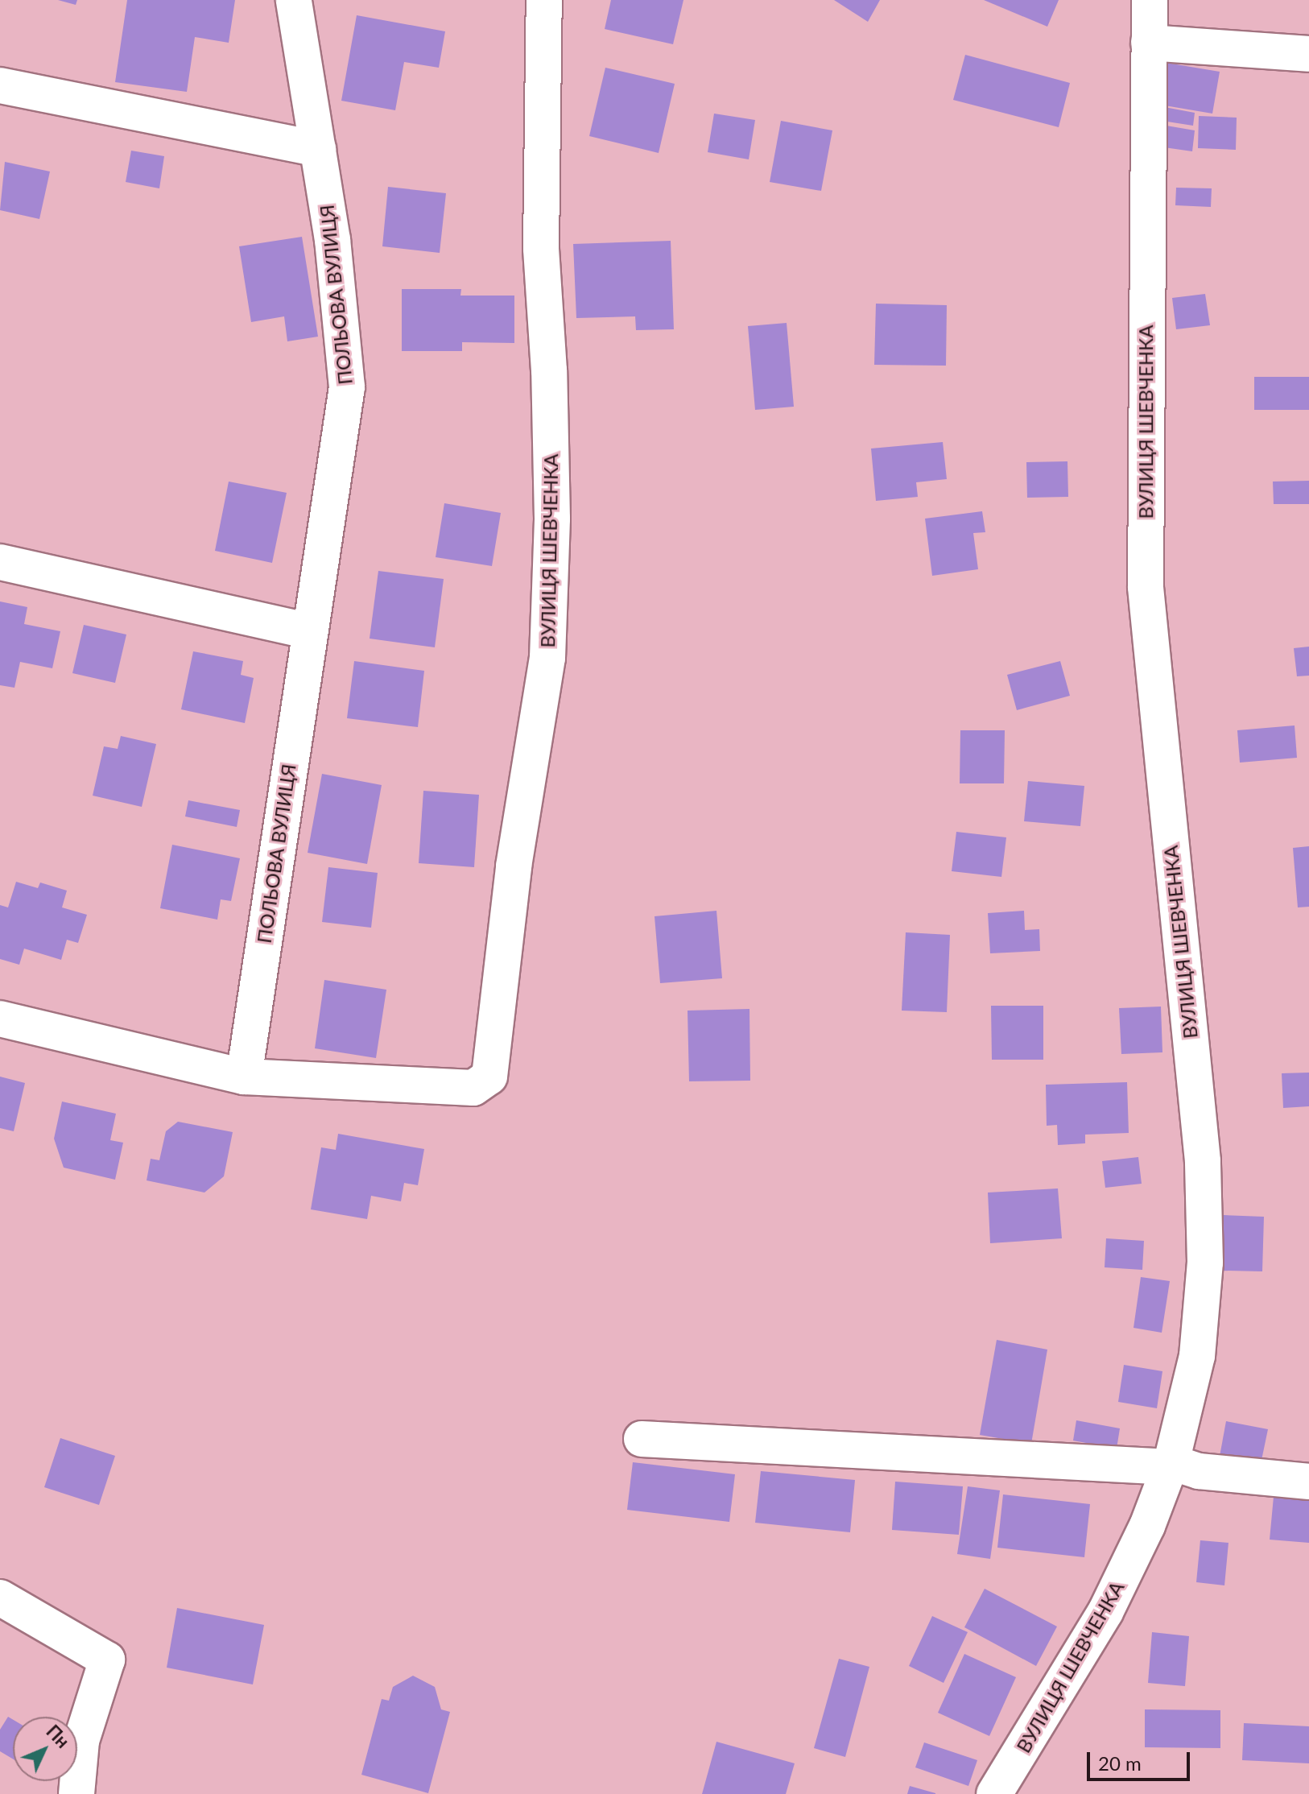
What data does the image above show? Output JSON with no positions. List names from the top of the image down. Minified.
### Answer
{"streets":{"street":["ПОЛЬОВА ВУЛИЦЯ","ВУЛИЦЯ ШЕВЧЕНКА"]},"crossings":[["ПОЛЬОВА ВУЛИЦЯ","ВУЛИЦЯ ШЕВЧЕНКА"]],"scale_bar":"20 m","north":"top right"}
